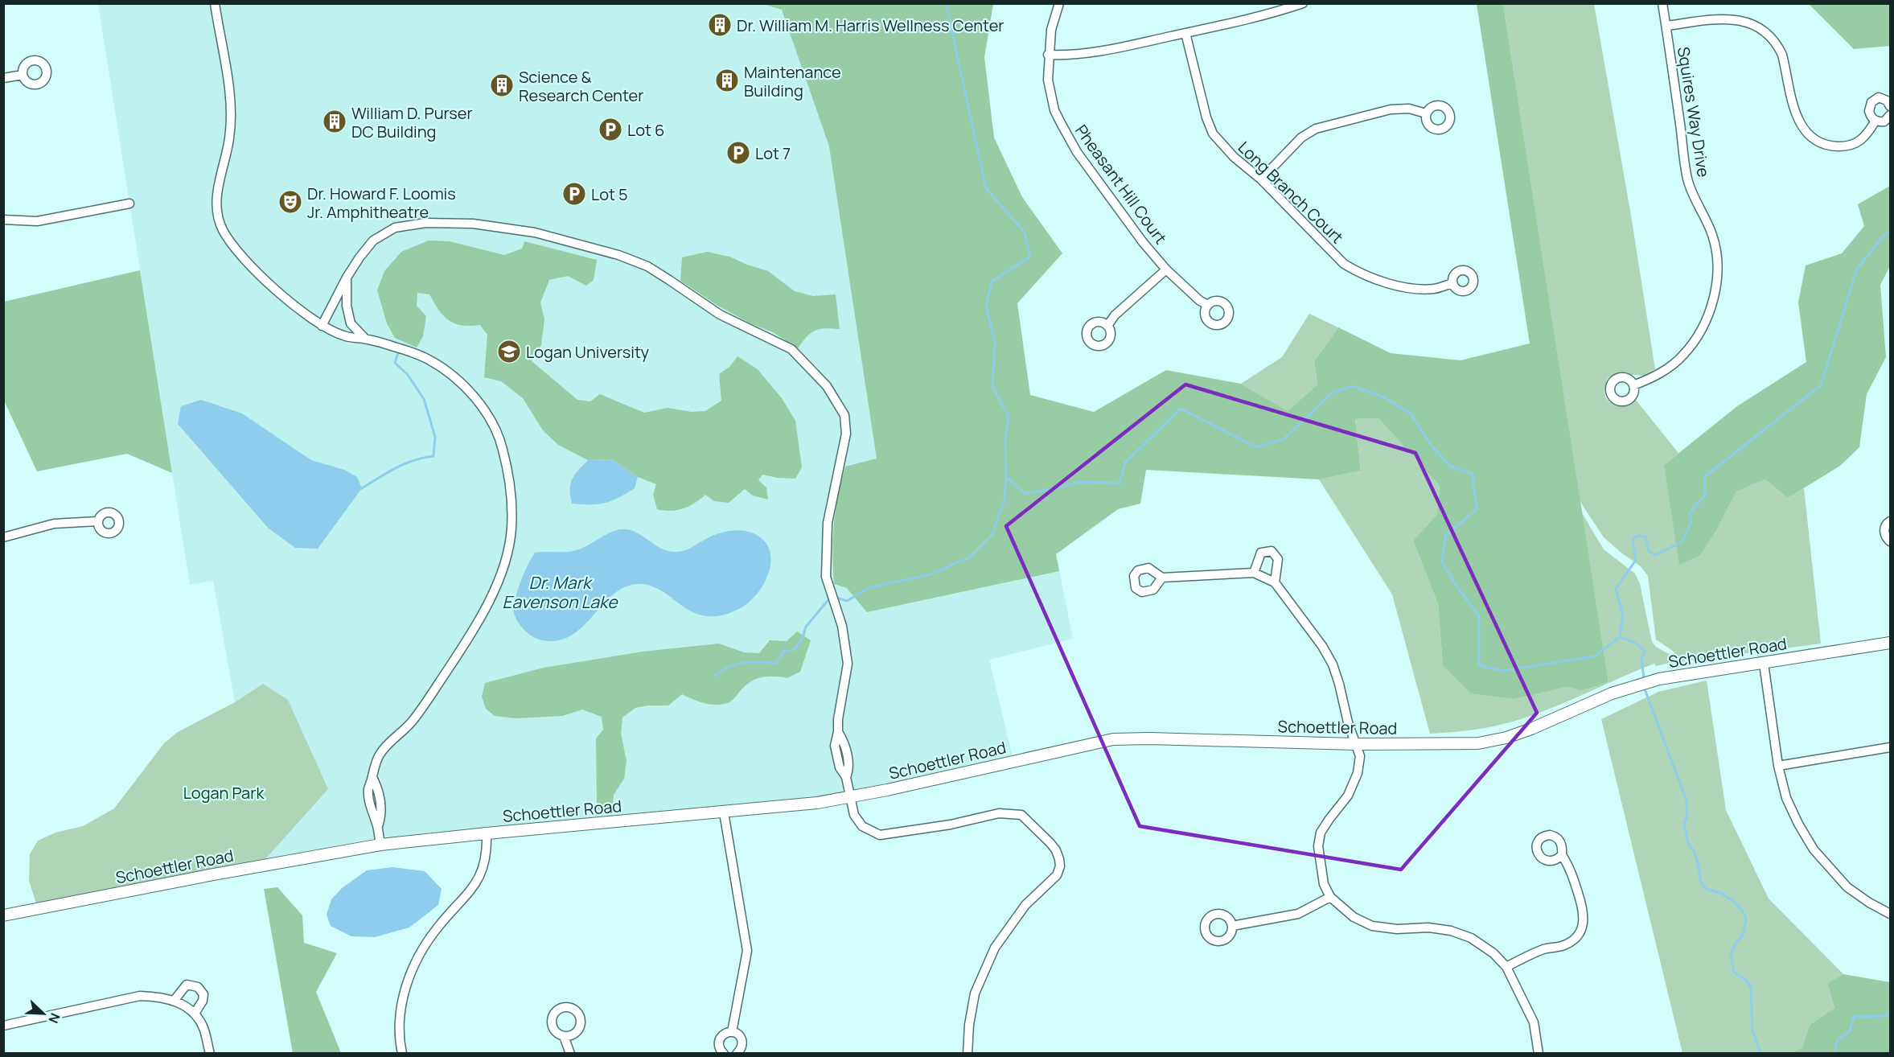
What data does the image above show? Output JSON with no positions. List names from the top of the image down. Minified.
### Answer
{"streets":{"street":["Squires Way Drive","Pheasant Hill Court","Long Branch Court","Schoettler Road"]},"water":["Dr. Mark Eavenson Lake"],"parks":["Logan Park"],"places":{"building":["Dr. William M. Harris Wellness Center","Maintenance Building","Science & Research Center","William D. Purser DC Building"],"parking":["Lot 6","Lot 7","Lot 5"],"theatre":["Dr. Howard F. Loomis Jr. Amphitheatre"],"school or university":["Logan University"]},"north":"bottom right"}
